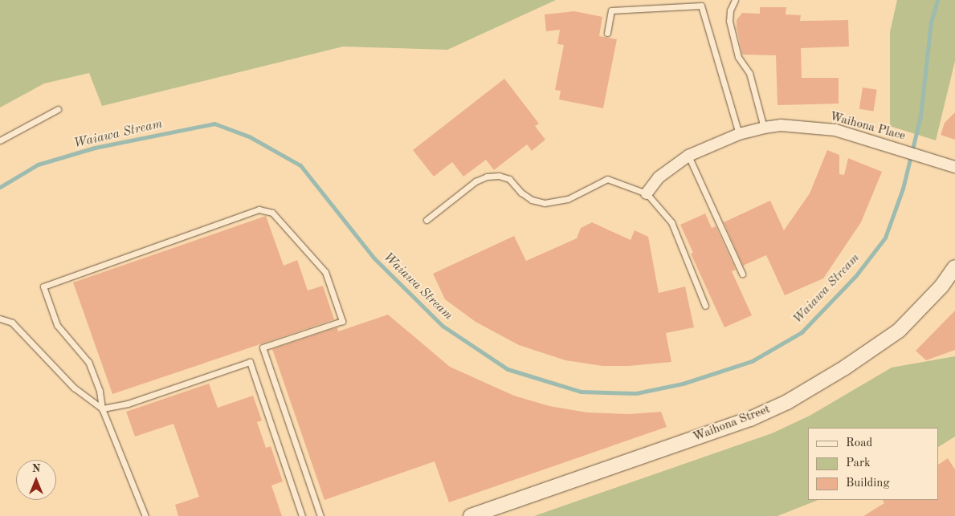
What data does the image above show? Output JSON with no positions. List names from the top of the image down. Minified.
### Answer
{"streets":{"street":["Waihona Place","Waihona Street"]},"water":["Waiawa Stream"],"legend":["Road","Park","Building"],"north":"top"}
